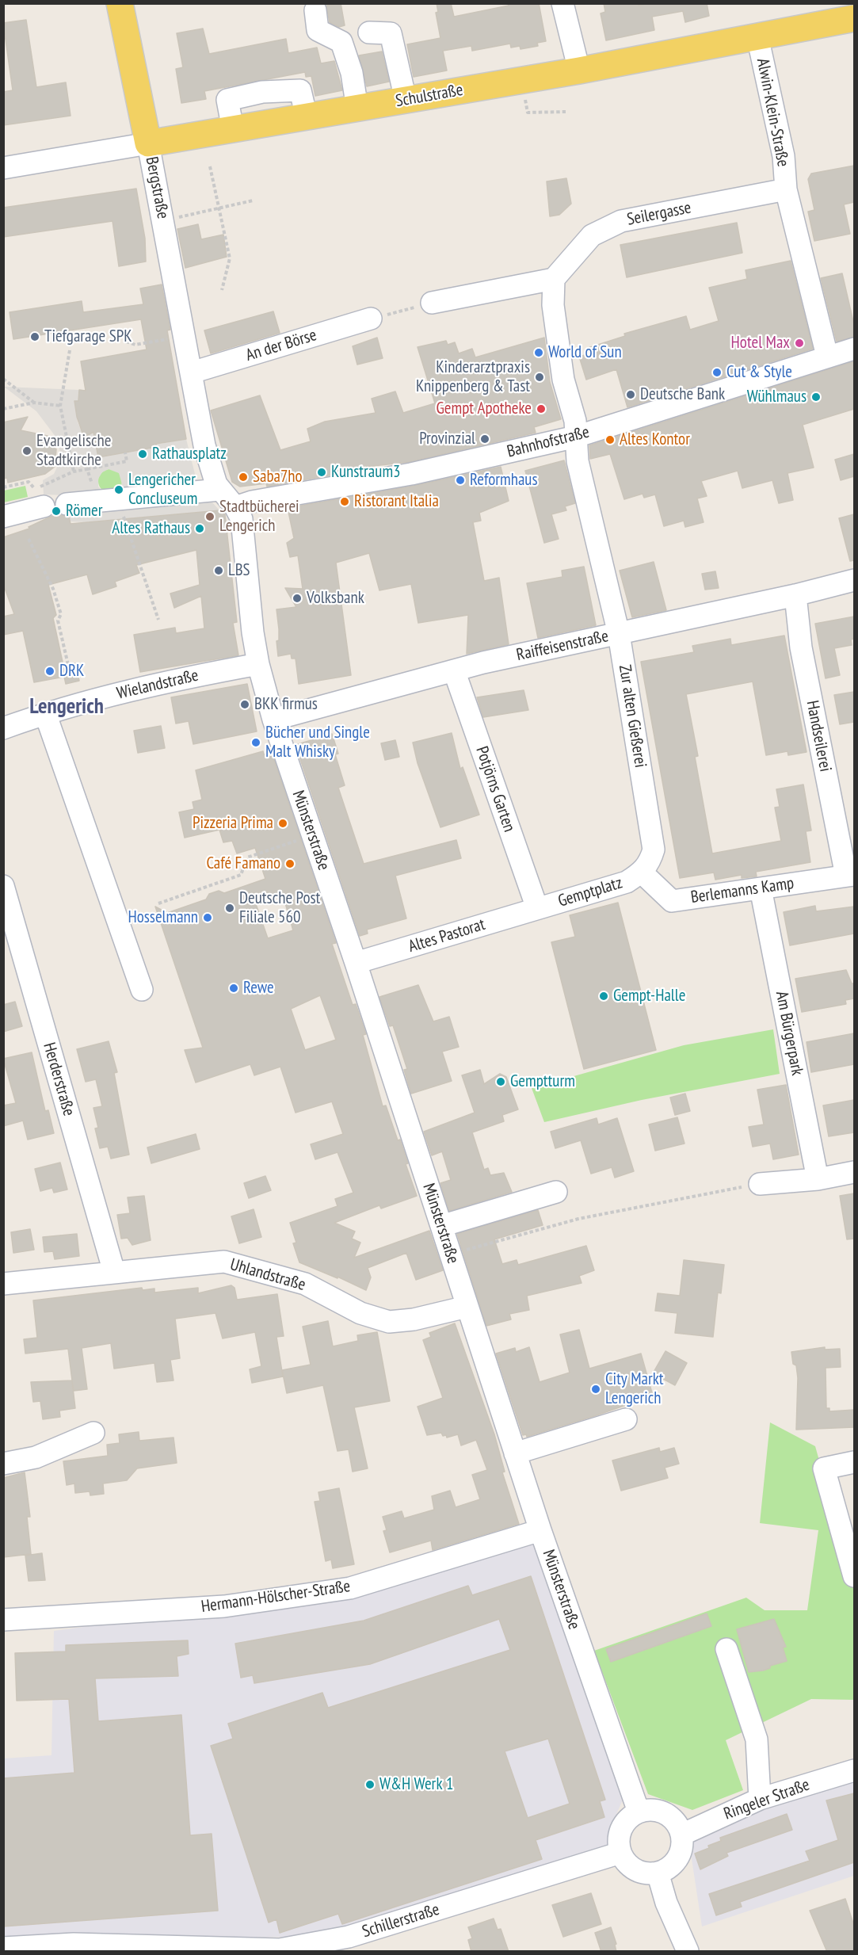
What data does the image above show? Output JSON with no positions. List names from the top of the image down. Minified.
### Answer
{"streets":{"main road":["Schulstraße","Bergstraße"],"street":["Alwin-Klein-Straße","Seilergasse","An der Börse","Bahnhofstraße","Raiffeisenstraße","Wielandstraße","Zur alten Gießerei","Handseilerei","Potjörns Garten","Münsterstraße","Berlemanns Kamp","Gemptplatz","Altes Pastorat","Am Bürgerpark","Herderstraße","Uhlandstraße","Hermann-Hölscher-Straße","Ringeler Straße","Schillerstraße"]},"crossings":[["Schulstraße","Alwin-Klein-Straße"],["Schulstraße","Bergstraße"],["Alwin-Klein-Straße","Seilergasse"],["Alwin-Klein-Straße","Bahnhofstraße"],["Bergstraße","An der Börse"],["Bahnhofstraße","Zur alten Gießerei"],["Bahnhofstraße","Münsterstraße"],["Raiffeisenstraße","Zur alten Gießerei"],["Raiffeisenstraße","Handseilerei"],["Raiffeisenstraße","Potjörns Garten"],["Raiffeisenstraße","Münsterstraße"],["Wielandstraße","Münsterstraße"],["Zur alten Gießerei","Berlemanns Kamp"],["Zur alten Gießerei","Gemptplatz"],["Handseilerei","Berlemanns Kamp"],["Potjörns Garten","Gemptplatz"],["Potjörns Garten","Altes Pastorat"],["Münsterstraße","Altes Pastorat"],["Münsterstraße","Uhlandstraße"],["Münsterstraße","Hermann-Hölscher-Straße"],["Münsterstraße","Ringeler Straße"],["Münsterstraße","Schillerstraße"],["Berlemanns Kamp","Gemptplatz"],["Berlemanns Kamp","Am Bürgerpark"],["Gemptplatz","Altes Pastorat"],["Herderstraße","Uhlandstraße"],["Ringeler Straße","Schillerstraße"]],"districts":["Lengerich"],"places":["Tiefgarage SPK","Hotel Max","World of Sun","Cut & Style","Kinderarztpraxis Knippenberg & Tast","Deutsche Bank","Wühlmaus","Gempt Apotheke","Provinzial","Altes Kontor","Evangelische Stadtkirche","Rathausplatz","Kunstraum3","Saba7ho","Reformhaus","Lengericher Concluseum","Ristorant Italia","Römer","Stadtbücherei Lengerich","Altes Rathaus","LBS","Volksbank","DRK","BKK firmus","Bücher und Single Malt Whisky","Pizzeria Prima","Café Famano","Deutsche Post Filiale 560","Hosselmann","Rewe","Gempt-Halle","Gemptturm","City Markt Lengerich","W&H Werk 1"]}
